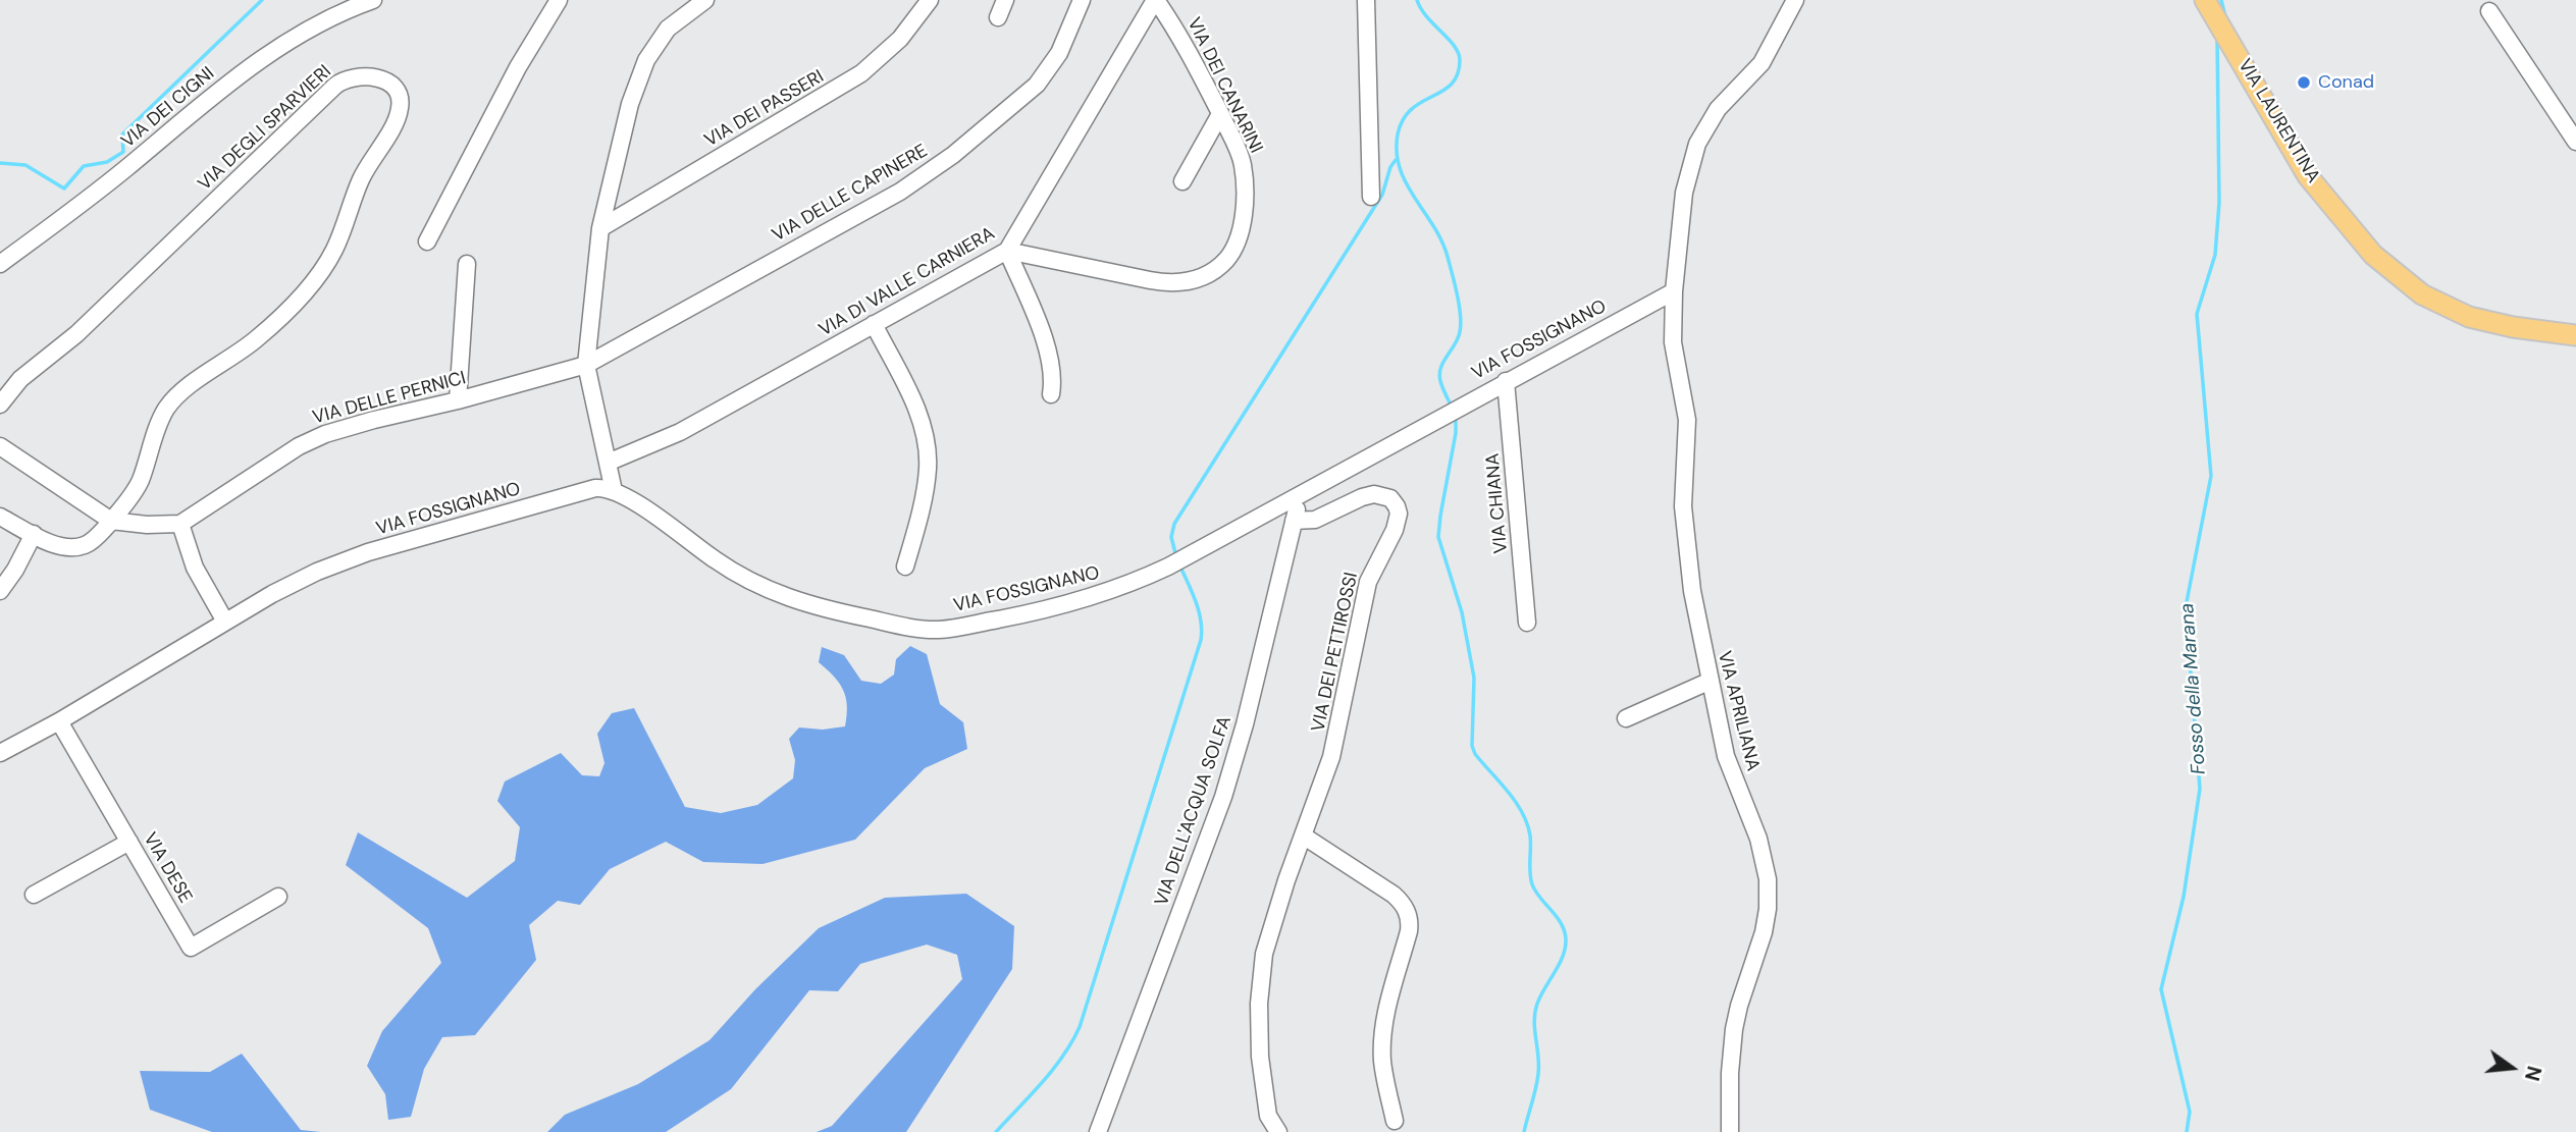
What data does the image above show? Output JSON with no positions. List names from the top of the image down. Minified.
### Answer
{"streets":{"main road":["VIA LAURENTINA"],"street":["VIA DEI CANARINI","VIA DEI CIGNI","VIA DEI PASSERI","VIA DEGLI SPARVIERI","VIA DELLE CAPINERE","VIA DI VALLE CARNIERA","VIA FOSSIGNANO","VIA DELLE PERNICI","VIA CHIANA","VIA DEI PETTIROSSI","VIA APRILIANA","VIA DELL'ACQUA SOLFA","VIA DESE"]},"crossings":[["VIA DEI CANARINI","VIA DI VALLE CARNIERA"],["VIA DELLE CAPINERE","VIA DELLE PERNICI"],["VIA FOSSIGNANO","VIA CHIANA"],["VIA FOSSIGNANO","VIA APRILIANA"],["VIA FOSSIGNANO","VIA DELL'ACQUA SOLFA"],["VIA FOSSIGNANO","VIA DESE"],["VIA DEI PETTIROSSI","VIA DELL'ACQUA SOLFA"]],"water":["Fosso della Marana"],"places":["Conad"],"north":"right"}
